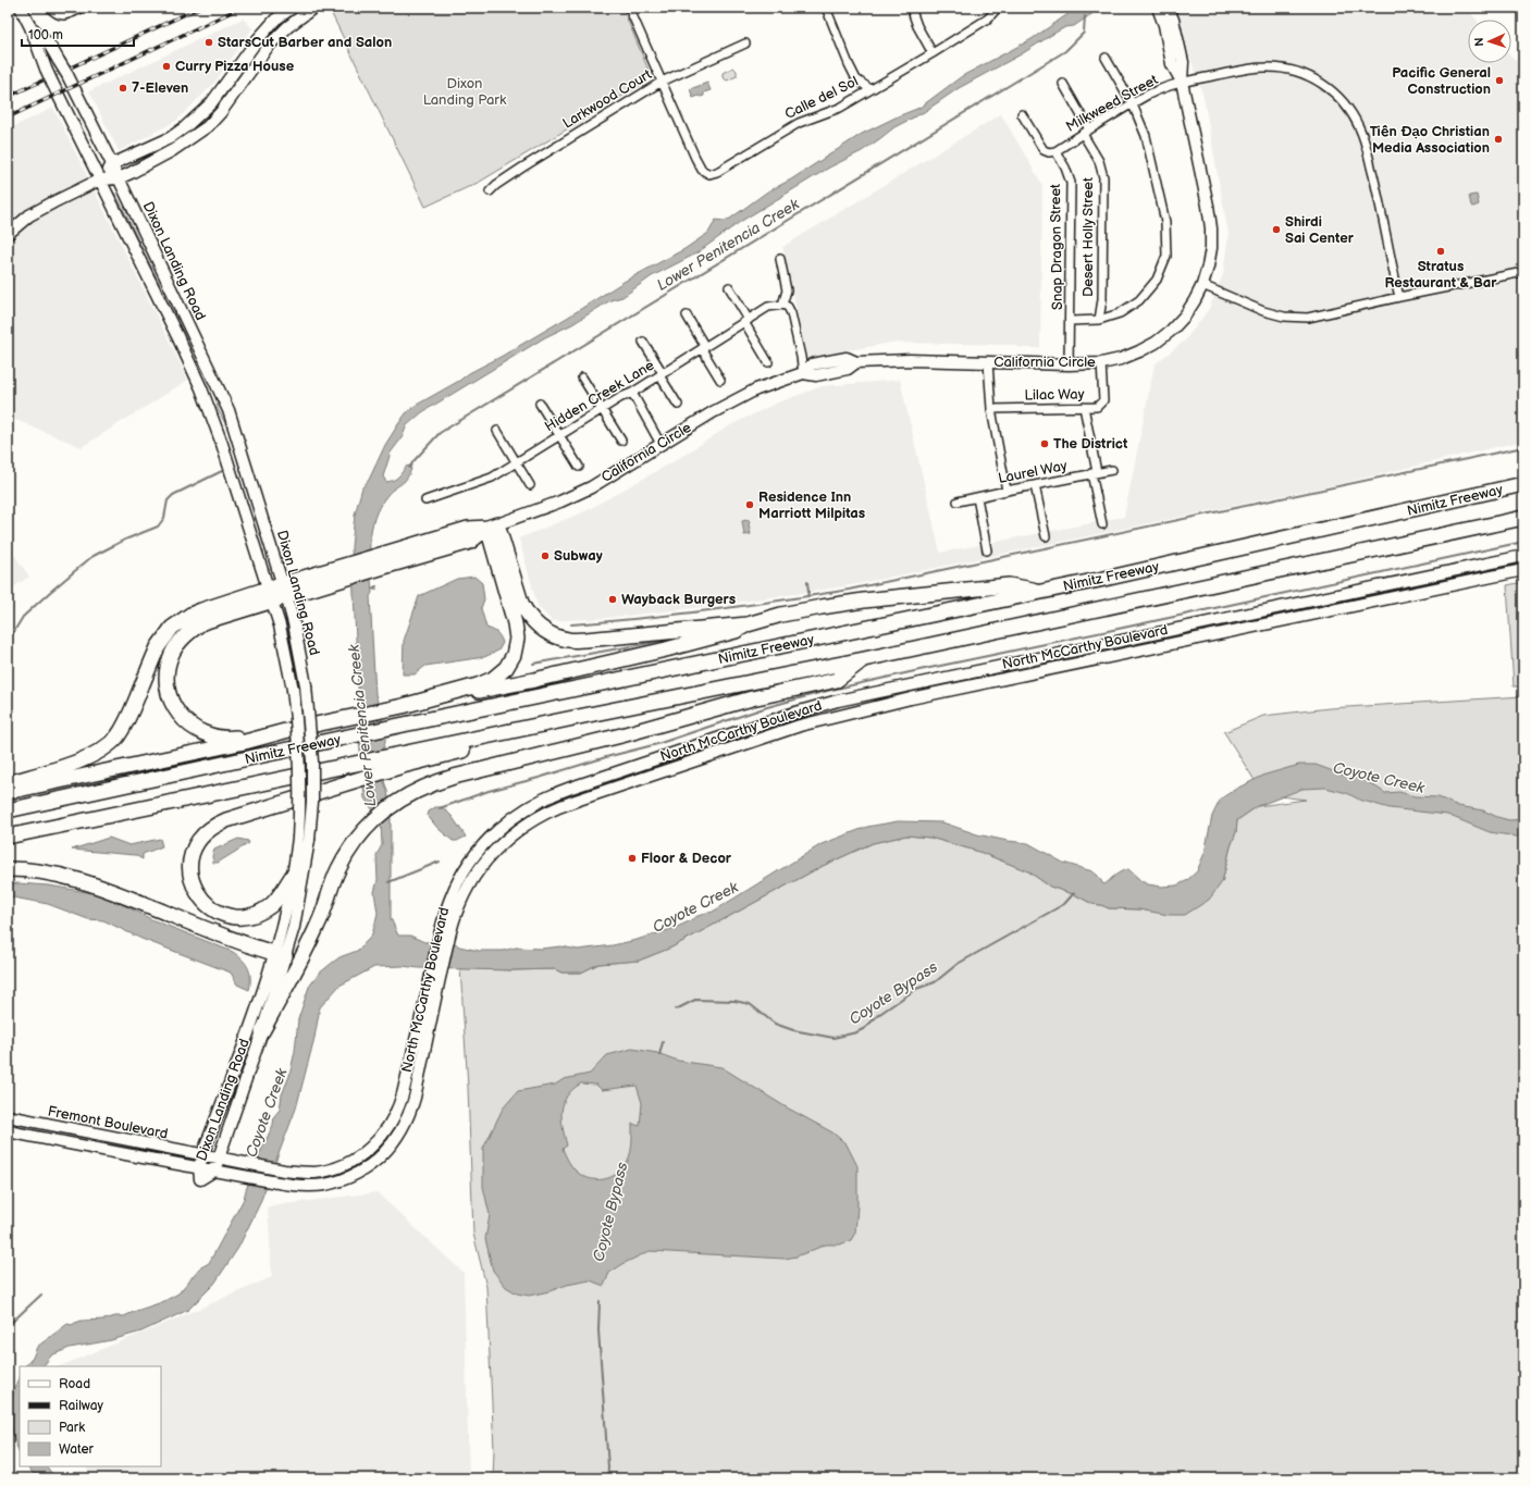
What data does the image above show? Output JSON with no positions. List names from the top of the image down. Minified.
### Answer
{"streets":{"highway":["California Circle","Nimitz Freeway"],"main road":["Dixon Landing Road","North McCarthy Boulevard","Fremont Boulevard"],"street":["Calle del Sol","Larkwood Court","Milkweed Street","Desert Holly Street","Snap Dragon Street","Lilac Way","Hidden Creek Lane","Laurel Way"]},"crossings":[["Calle del Sol","Larkwood Court"],["Milkweed Street","Desert Holly Street"],["Milkweed Street","Snap Dragon Street"],["Milkweed Street","California Circle"],["Snap Dragon Street","California Circle"],["Dixon Landing Road","California Circle"],["Dixon Landing Road","North McCarthy Boulevard"],["Dixon Landing Road","Fremont Boulevard"],["California Circle","Lilac Way"],["North McCarthy Boulevard","Fremont Boulevard"]],"water":["Lower Penitencia Creek","Coyote Creek","Coyote Bypass"],"parks":["Dixon Landing Park"],"places":["StarsCut Barber and Salon","Curry Pizza House","Pacific General Construction","7-Eleven","Tiên Đạo Christian Media Association","Shirdi Sai Center","Stratus Restaurant & Bar","The District","Residence Inn Marriott Milpitas","Subway","Wayback Burgers","Floor & Decor"],"legend":["Road","Railway","Park","Water"],"scale_bar":"100 m","north":"left"}
